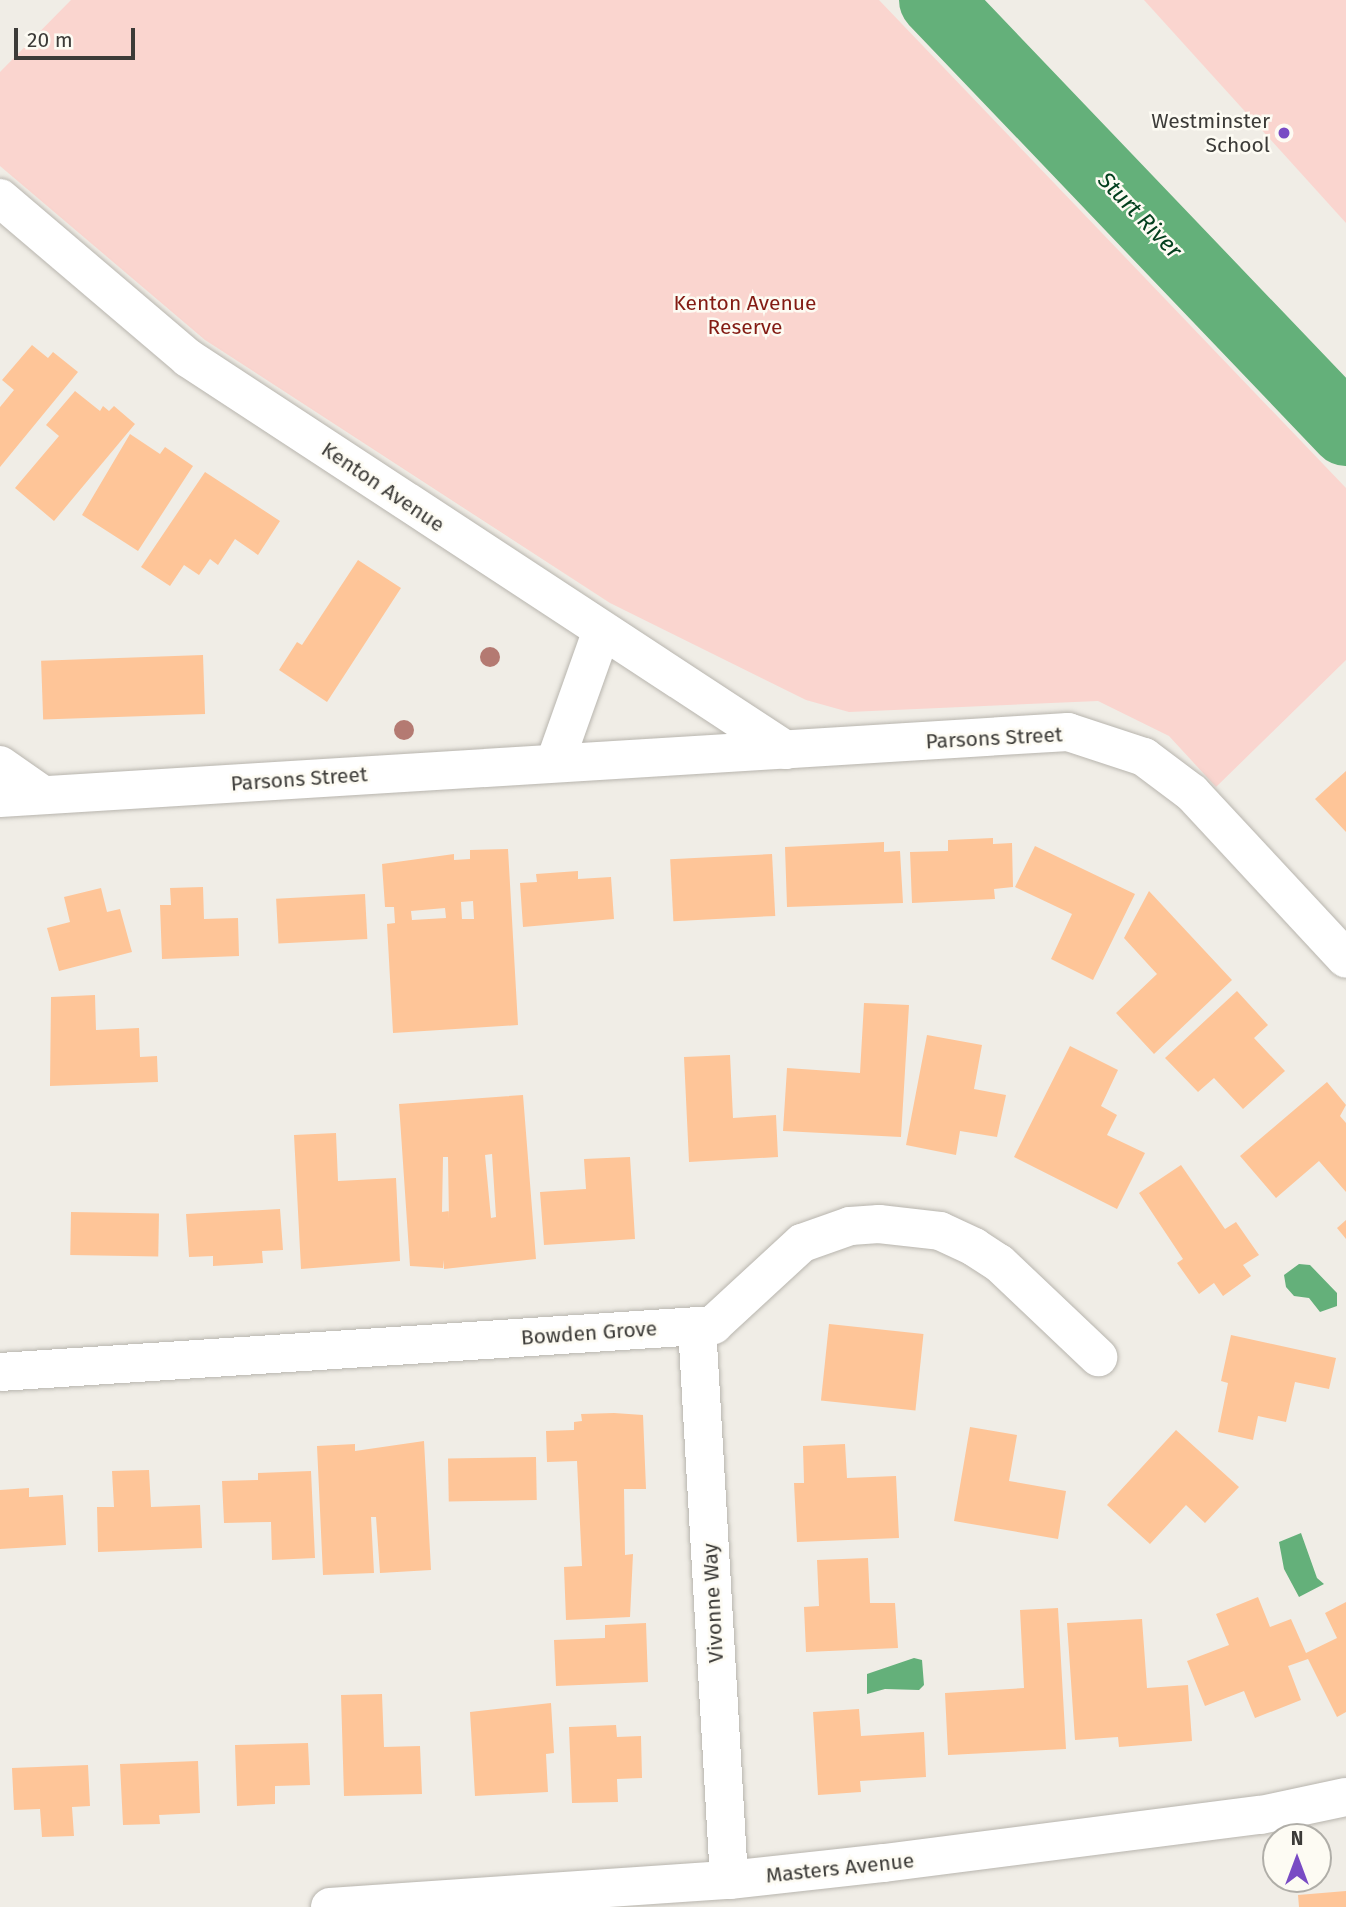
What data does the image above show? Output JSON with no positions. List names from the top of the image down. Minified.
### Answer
{"streets":{"street":["Kenton Avenue","Parsons Street","Bowden Grove","Vivonne Way","Masters Avenue"]},"crossings":[["Kenton Avenue","Parsons Street"],["Bowden Grove","Vivonne Way"],["Vivonne Way","Masters Avenue"]],"water":["Sturt River"],"parks":["Kenton Avenue Reserve"],"places":["Westminster School"],"scale_bar":"20 m","north":"top"}
